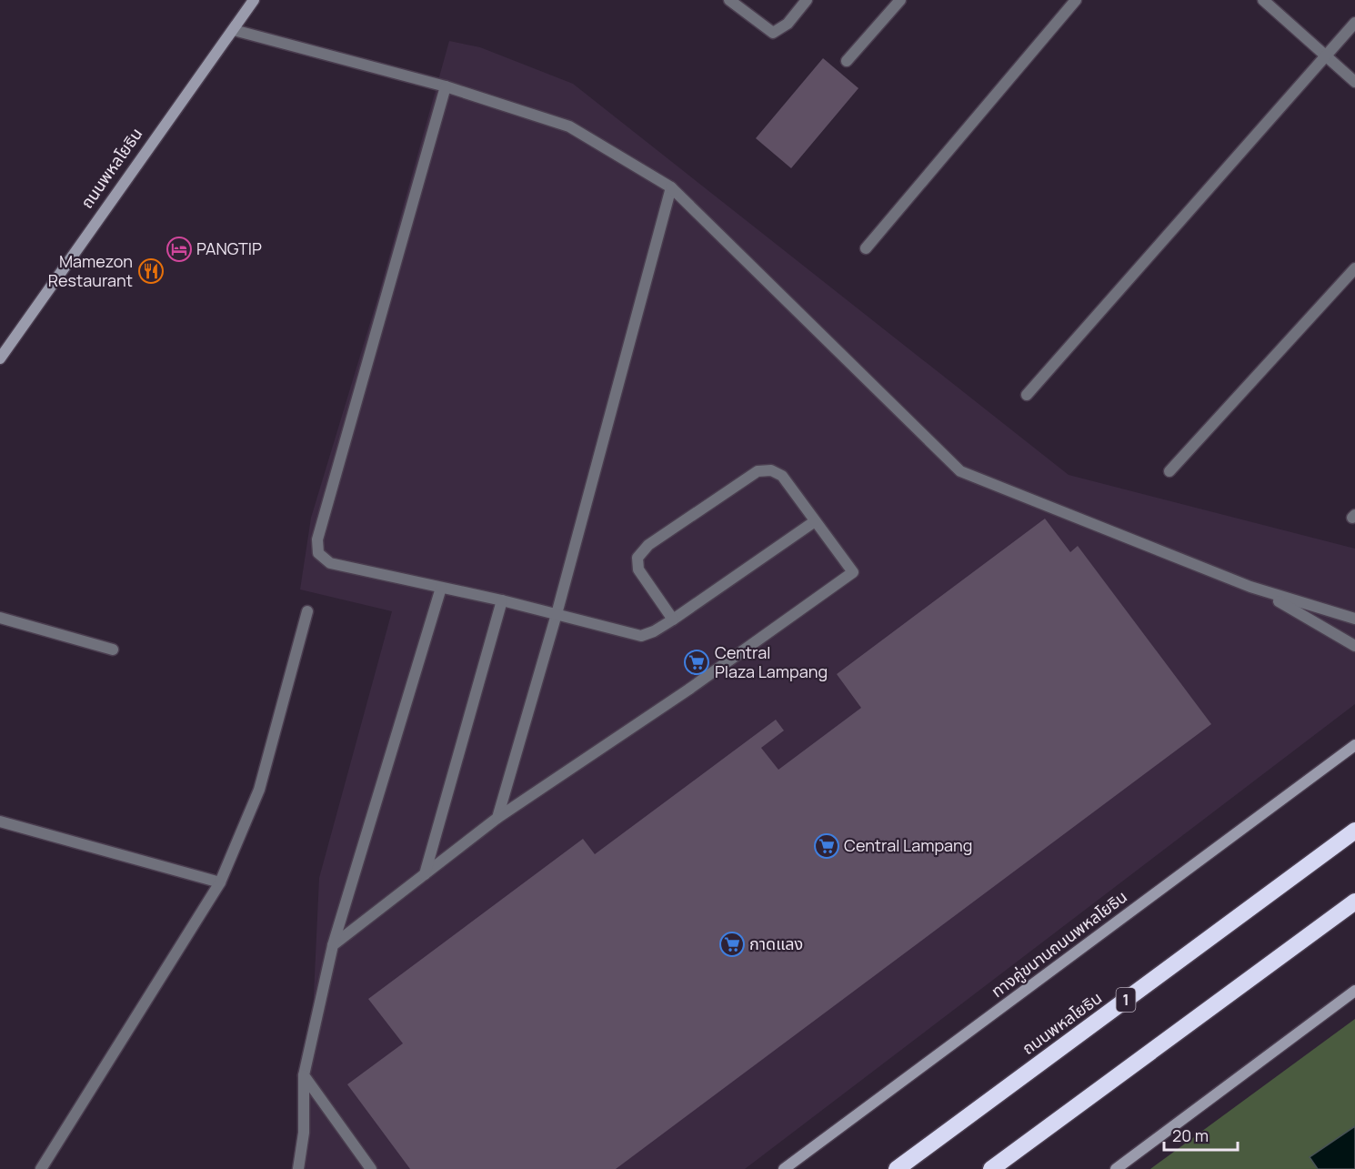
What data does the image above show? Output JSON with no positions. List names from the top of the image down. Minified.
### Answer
{"streets":{"highway":["ถนนพหลโยธิน","1"],"main road":["ทางคู่ขนานถนนพหลโยธิน"]},"places":{"hotel":["PANGTIP"],"restaurant":["Mamezon Restaurant"],"supermarket":["Central Plaza Lampang","Central Lampang","กาดแลง"]},"scale_bar":"20 m"}
